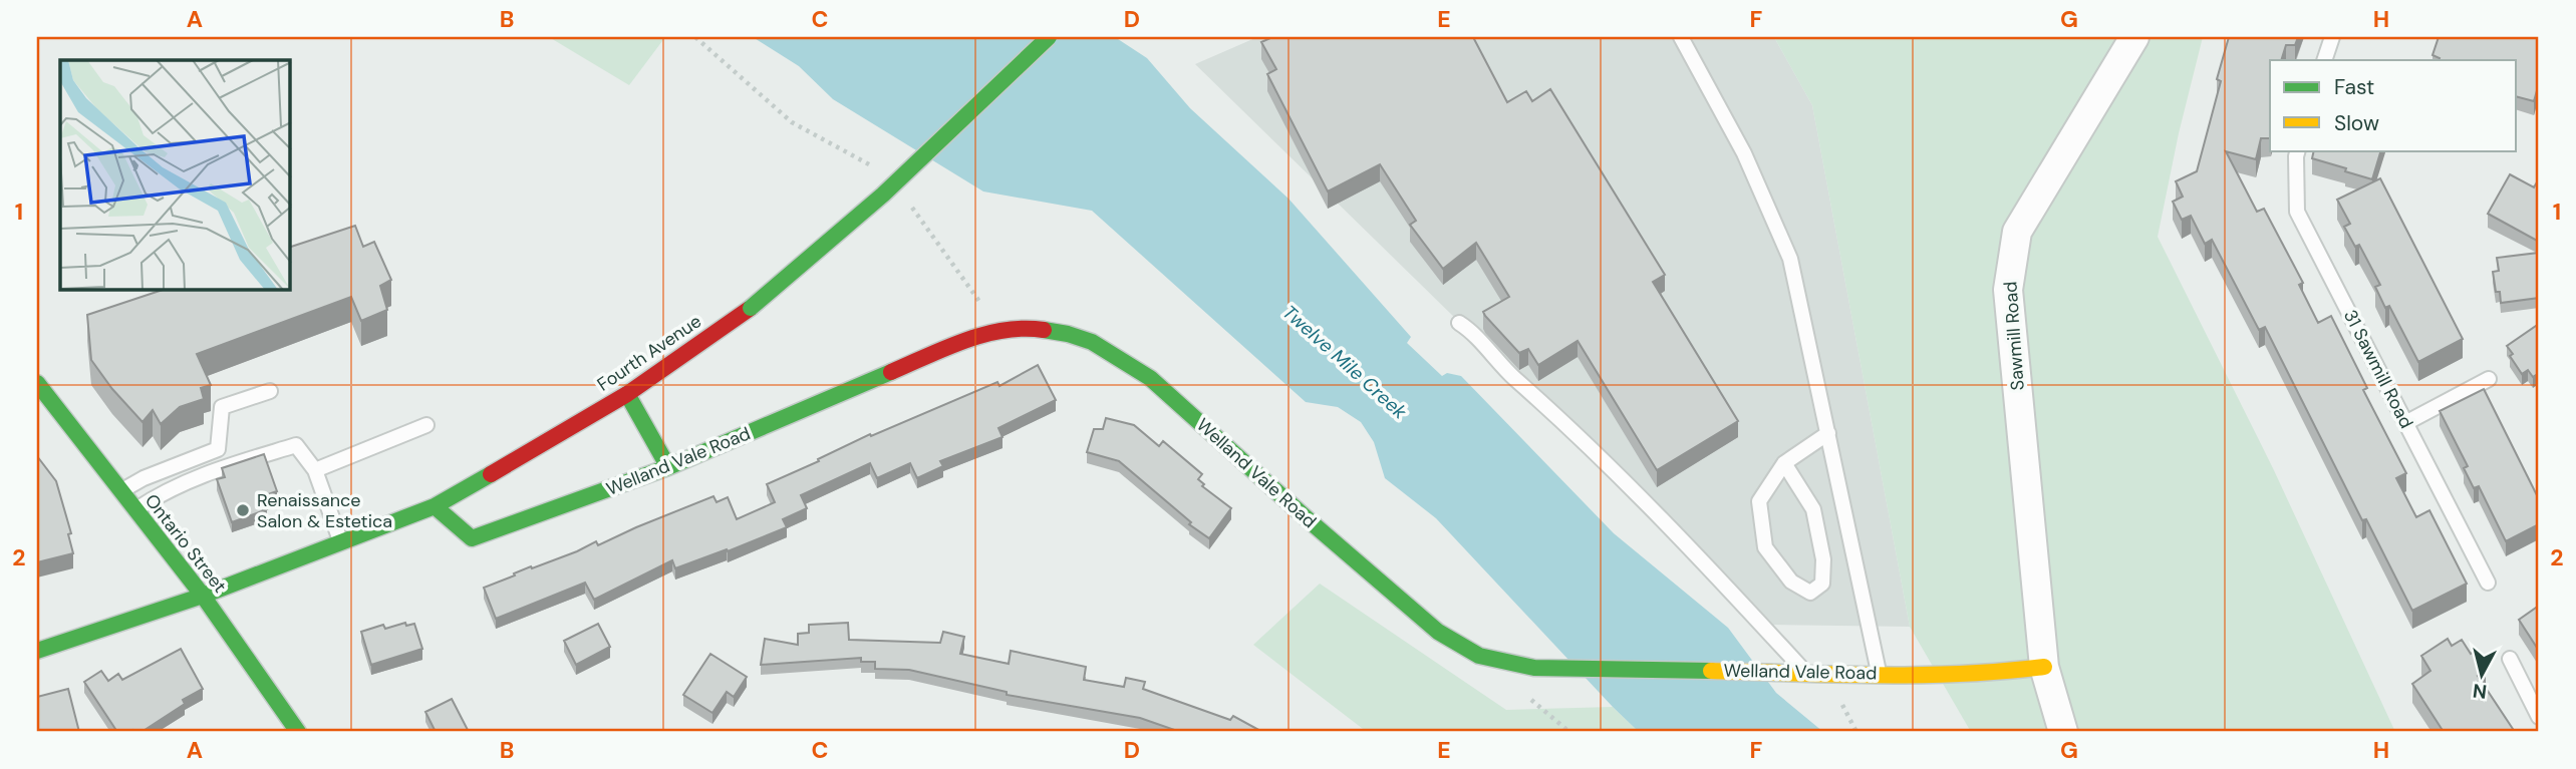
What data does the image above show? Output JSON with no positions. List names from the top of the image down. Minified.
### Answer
{"streets":{"street":["Sawmill Road","Fourth Avenue","Welland Vale Road","Ontario Street"],"lane":["31 Sawmill Road"]},"crossings":[["Sawmill Road","Welland Vale Road"],["Fourth Avenue","Welland Vale Road"],["Fourth Avenue","Ontario Street"]],"water":["Twelve Mile Creek"],"places":["Renaissance Salon & Estetica"],"legend":["Fast","Slow"],"north":"bottom","grid":{"columns":["A","B","C","D","E","F","G","H"],"rows":["1","2"]}}
